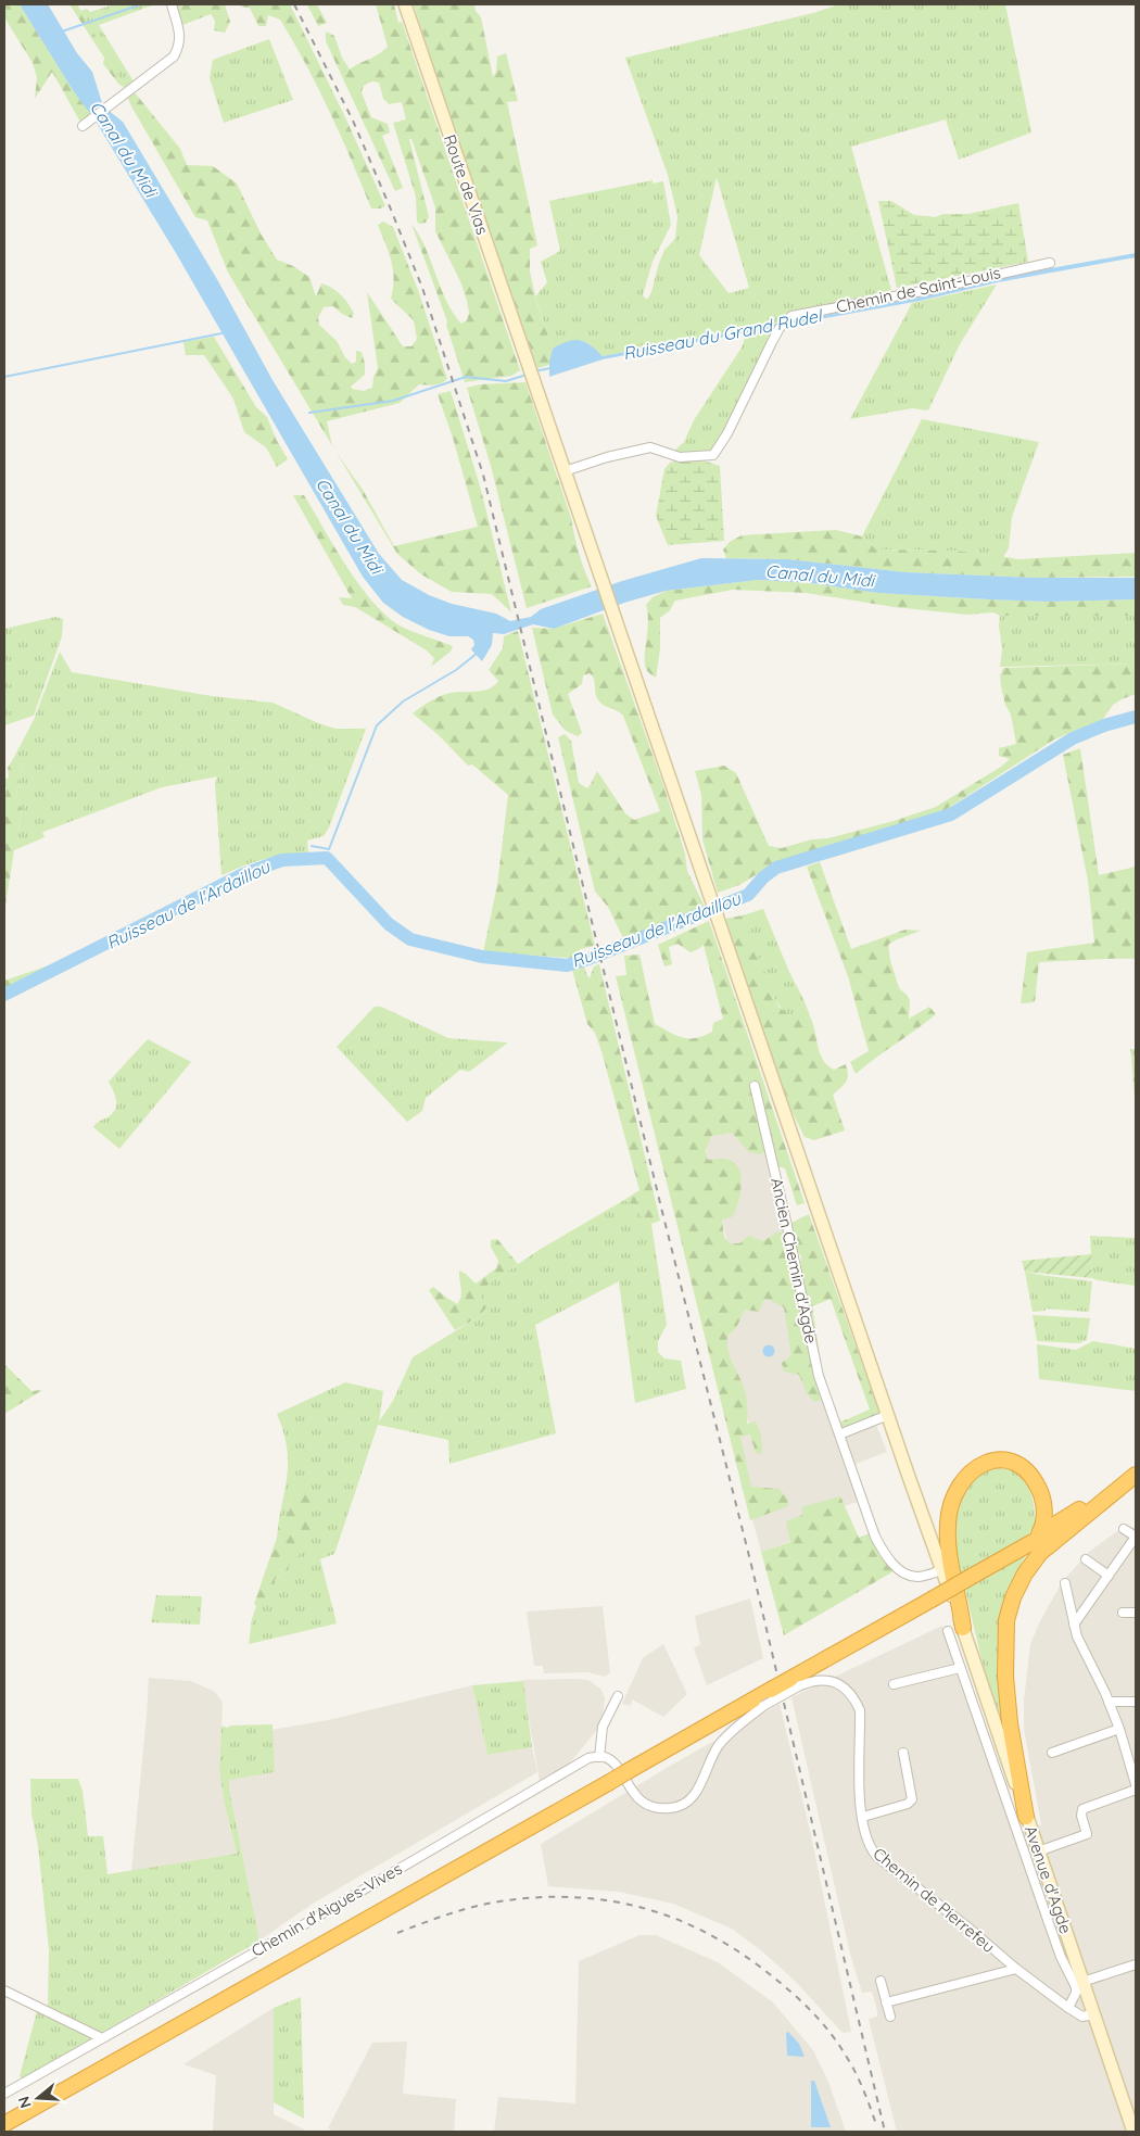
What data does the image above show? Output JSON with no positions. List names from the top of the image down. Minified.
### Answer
{"streets":{"main road":["Route de Vias","Avenue d'Agde"],"street":["Chemin de Saint-Louis","Ancien Chemin d'Agde","Chemin de Pierrefeu","Chemin d'Aigues-Vives"]},"crossings":[["Route de Vias","Chemin de Saint-Louis"],["Route de Vias","Avenue d'Agde"],["Ancien Chemin d'Agde","Avenue d'Agde"],["Avenue d'Agde","Chemin de Pierrefeu"]],"water":["Canal du Midi","Ruisseau du Grand Rudel","Ruisseau de l'Ardaillou"],"north":"left"}
